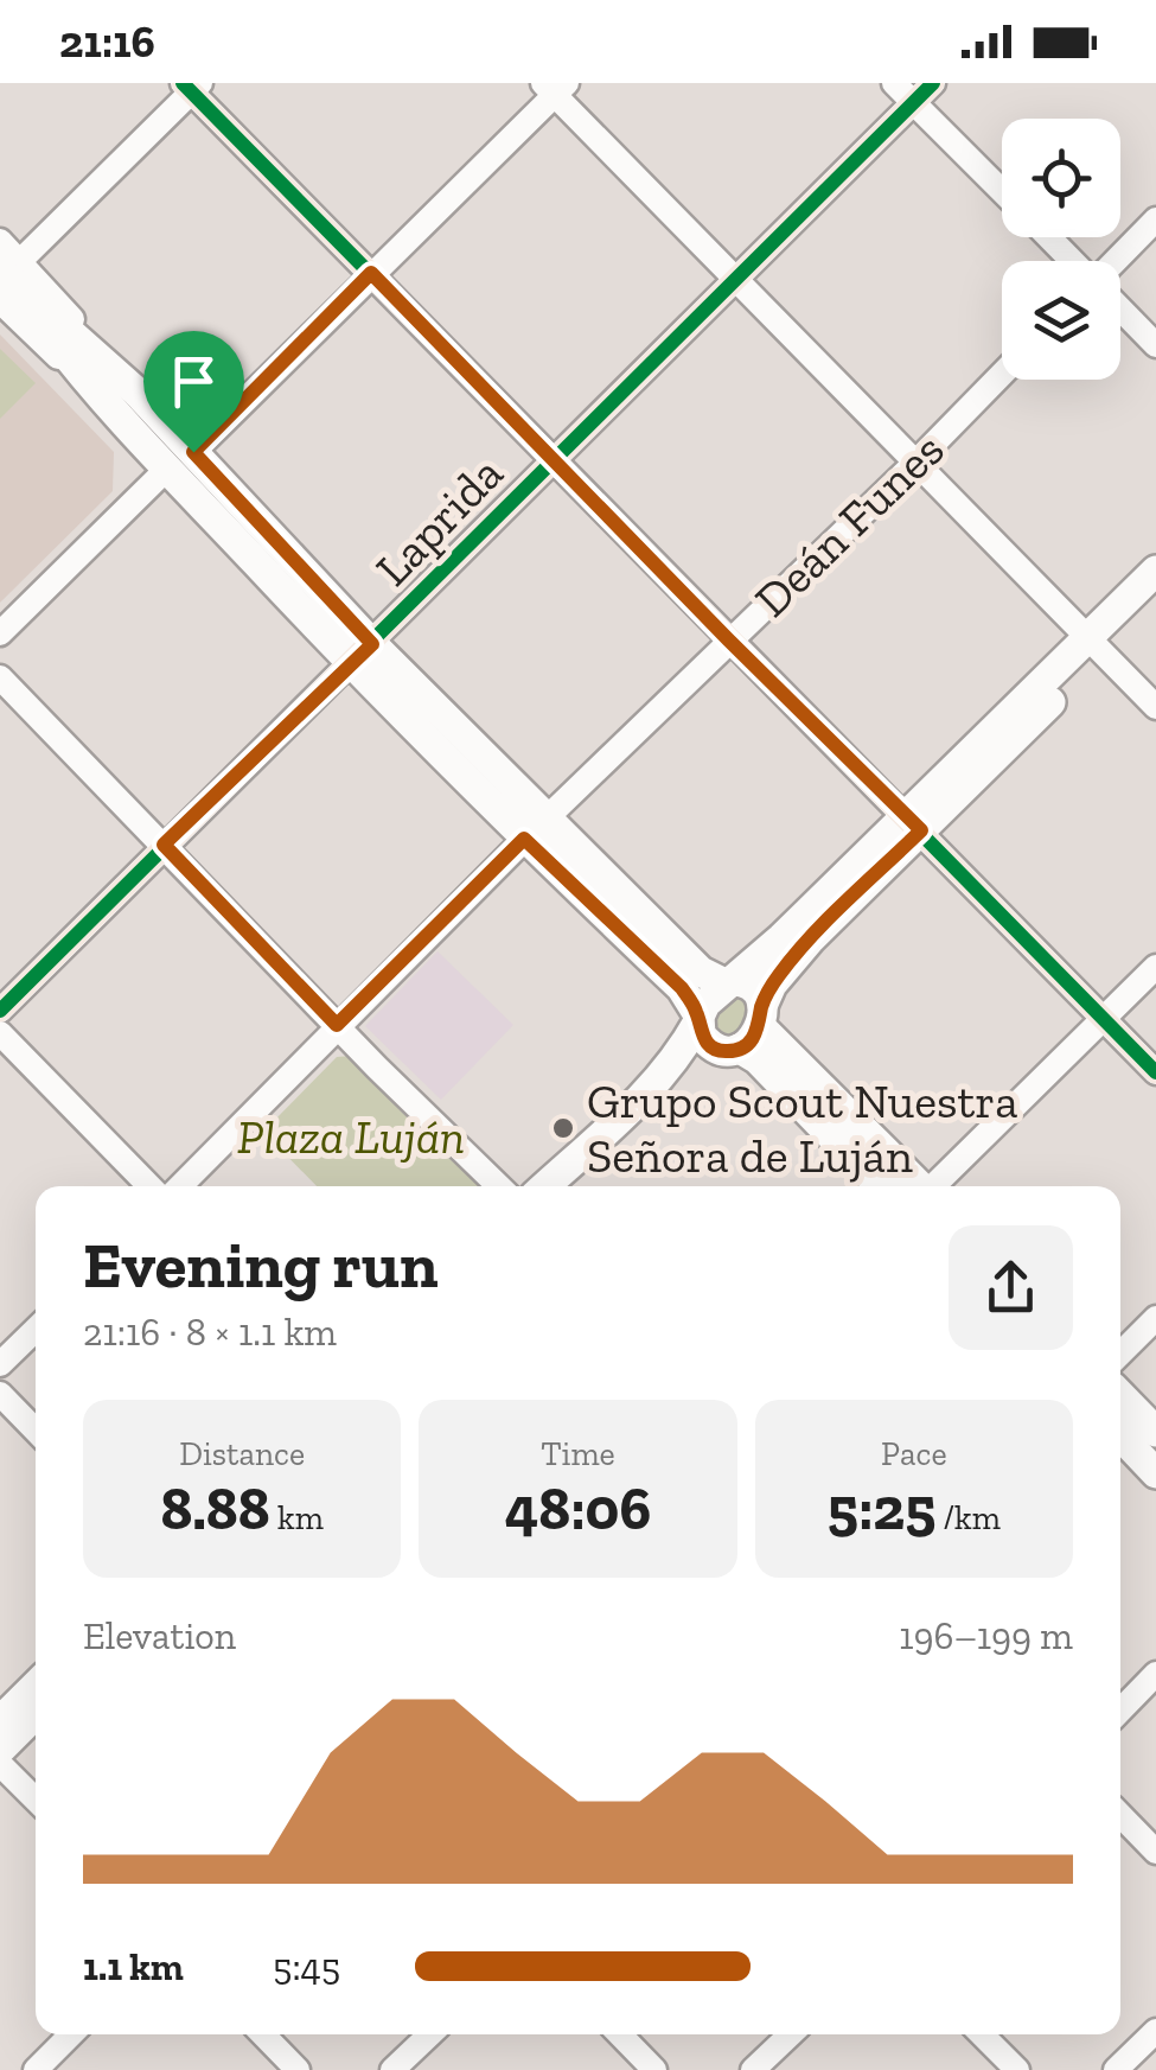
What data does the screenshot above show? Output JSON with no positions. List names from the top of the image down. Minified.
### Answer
{"streets":{"street":["Laprida","Deán Funes"]},"parks":["Plaza Luján"],"places":["Grupo Scout Nuestra Señora de Luján"],"page":{"status":"21:16","heading":["Evening run","21:16 · 8 × 1.1 km"],"stats":[["Distance","8.88 km"],["Time","48:06"],["Pace","5:25 /km"]],"chart":["Elevation","196–199 m"],"list":[{"name":"1.1 km","note":"5:45"}]}}
